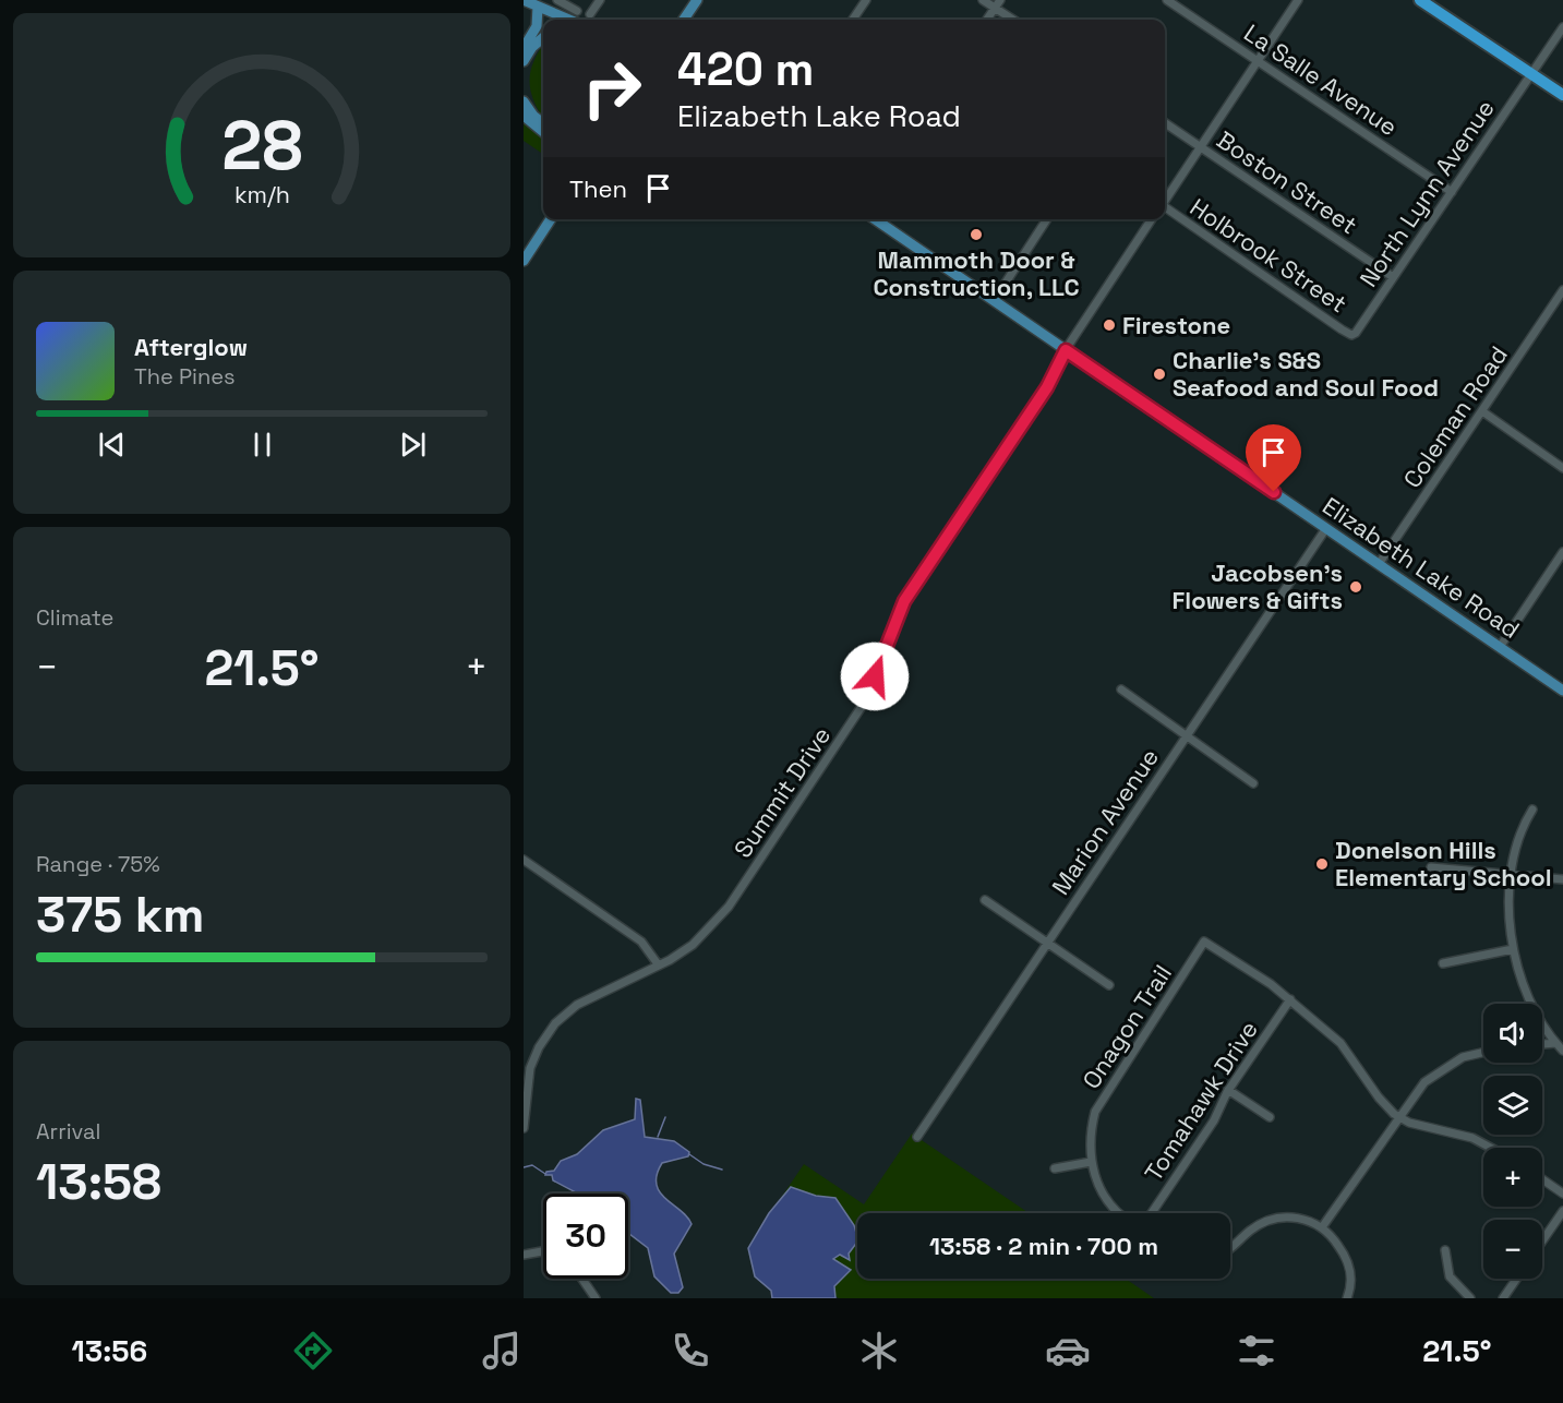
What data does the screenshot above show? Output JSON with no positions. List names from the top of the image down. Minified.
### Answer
{"streets":{"main road":["Elizabeth Lake Road"],"street":["La Salle Avenue","Boston Street","North Lynn Avenue","Holbrook Street","Coleman Road","Summit Drive","Marion Avenue","Onagon Trail","Tomahawk Drive"]},"crossings":[["La Salle Avenue","North Lynn Avenue"],["Boston Street","North Lynn Avenue"],["North Lynn Avenue","Holbrook Street"],["Coleman Road","Elizabeth Lake Road"],["Elizabeth Lake Road","Summit Drive"],["Elizabeth Lake Road","Marion Avenue"],["Onagon Trail","Tomahawk Drive"]],"places":["Mammoth Door & Construction, LLC","Firestone","Charlie's S&S Seafood and Soul Food","Jacobsen's Flowers & Gifts","Donelson Hills Elementary School"],"page":{"turn":["420 m","Elizabeth Lake Road"],"then":"Then","song":["Afterglow","The Pines"],"tile":["Climate",["Range · 75%","375 km"],["Arrival","13:58"]],"heat":["−","21.5°","+"],"map_buttons":["+","−"],"limit":"30","trip":"13:58 · 2 min · 700 m","tabs":["13:56","21.5°"],"gauge":["28","km/h"]}}
